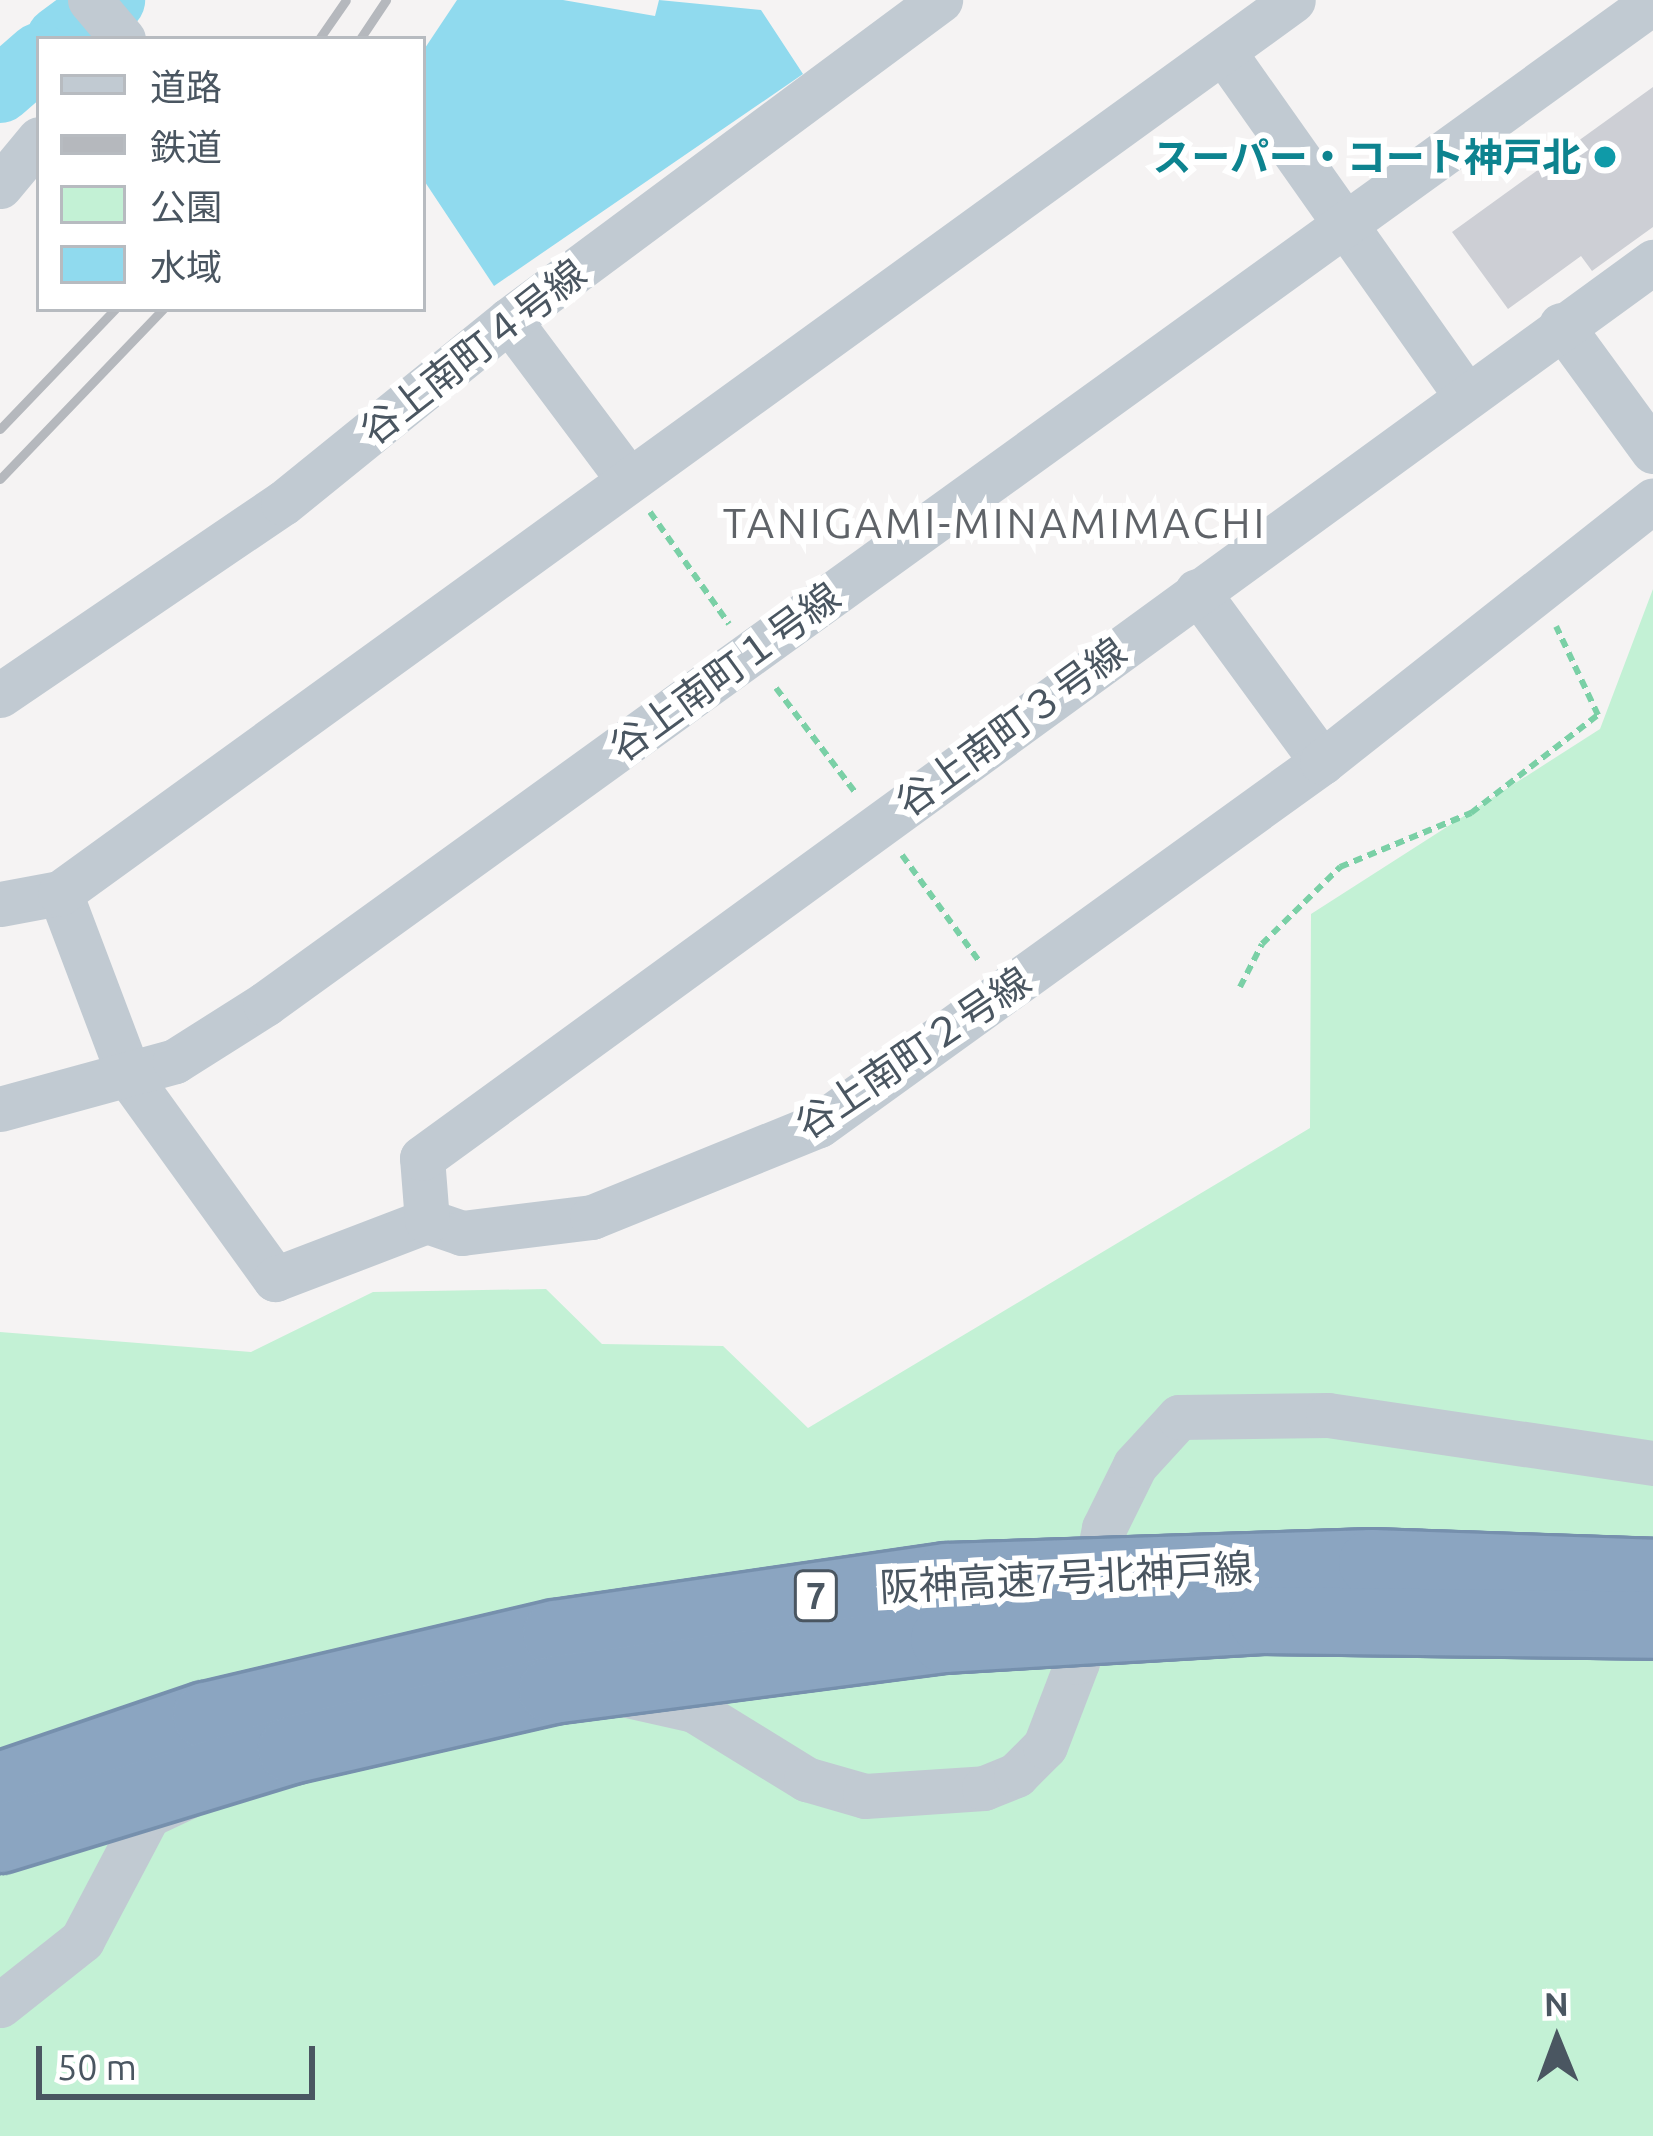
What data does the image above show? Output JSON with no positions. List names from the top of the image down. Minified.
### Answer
{"streets":{"highway":["阪神高速7号北神戸線","7"],"street":["谷上南町４号線","谷上南町１号線","谷上南町３号線","谷上南町２号線"]},"crossings":[["谷上南町１号線","谷上南町２号線"],["谷上南町３号線","谷上南町２号線"]],"districts":["TANIGAMI-MINAMIMACHI"],"places":["スーパー・コート神戸北"],"legend":["道路","鉄道","公園","水域"],"scale_bar":"50 m","north":"top"}
